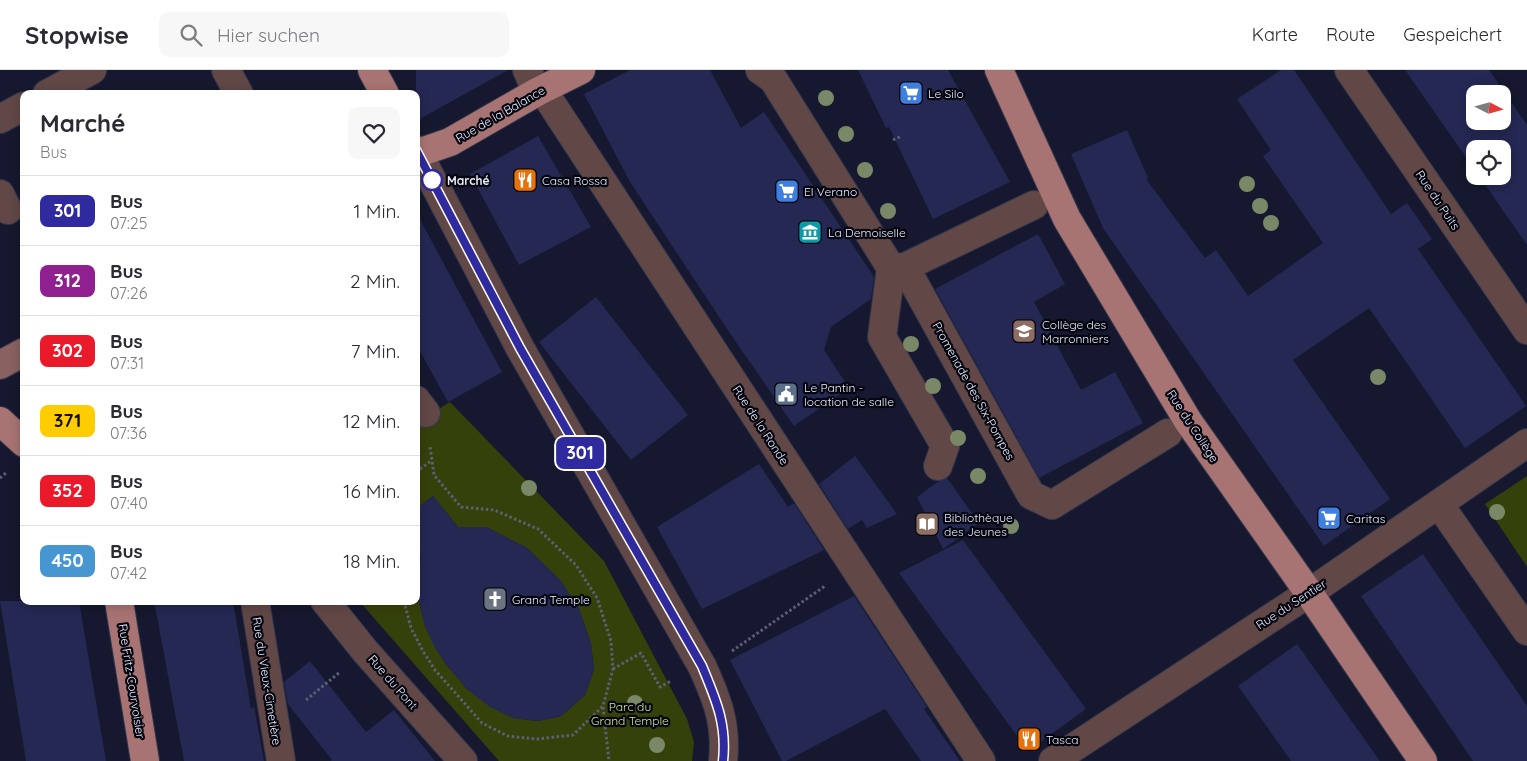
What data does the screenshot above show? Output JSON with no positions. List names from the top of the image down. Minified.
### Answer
{"streets":{"main road":["Rue de la Balance","Rue du Collège","Rue Fritz-Courvoisier"],"street":["Rue du Puits","Promenade des Six-Pompes","Rue de la Ronde","Rue du Sentier","Rue du Vieux-Cimetière","Rue du Pont"]},"crossings":[["Rue de la Balance","Rue de la Ronde"],["Rue du Collège","Rue du Sentier"]],"parks":["Parc du Grand Temple"],"places":{"supermarket":["Le Silo","El Verano","Caritas"],"other":["Marché"],"restaurant":["Casa Rossa","Tasca"],"museum":["La Demoiselle"],"school or university":["Collège des Marronniers"],"public building":["Le Pantin - location de salle"],"library":["Bibliothèque des Jeunes"],"church":["Grand Temple"]},"lines":["bus line 301"],"north":"right","page":{"header":"Stopwise","search":"Hier suchen","nav":["Karte","Route","Gespeichert"],"on_map":"301","heading":["Marché","Bus"],"list":[{"mark":"301","name":"Bus","note":"07:25","value":"1 Min."},{"mark":"312","name":"Bus","note":"07:26","value":"2 Min."},{"mark":"302","name":"Bus","note":"07:31","value":"7 Min."},{"mark":"371","name":"Bus","note":"07:36","value":"12 Min."},{"mark":"352","name":"Bus","note":"07:40","value":"16 Min."},{"mark":"450","name":"Bus","note":"07:42","value":"18 Min."}]}}
